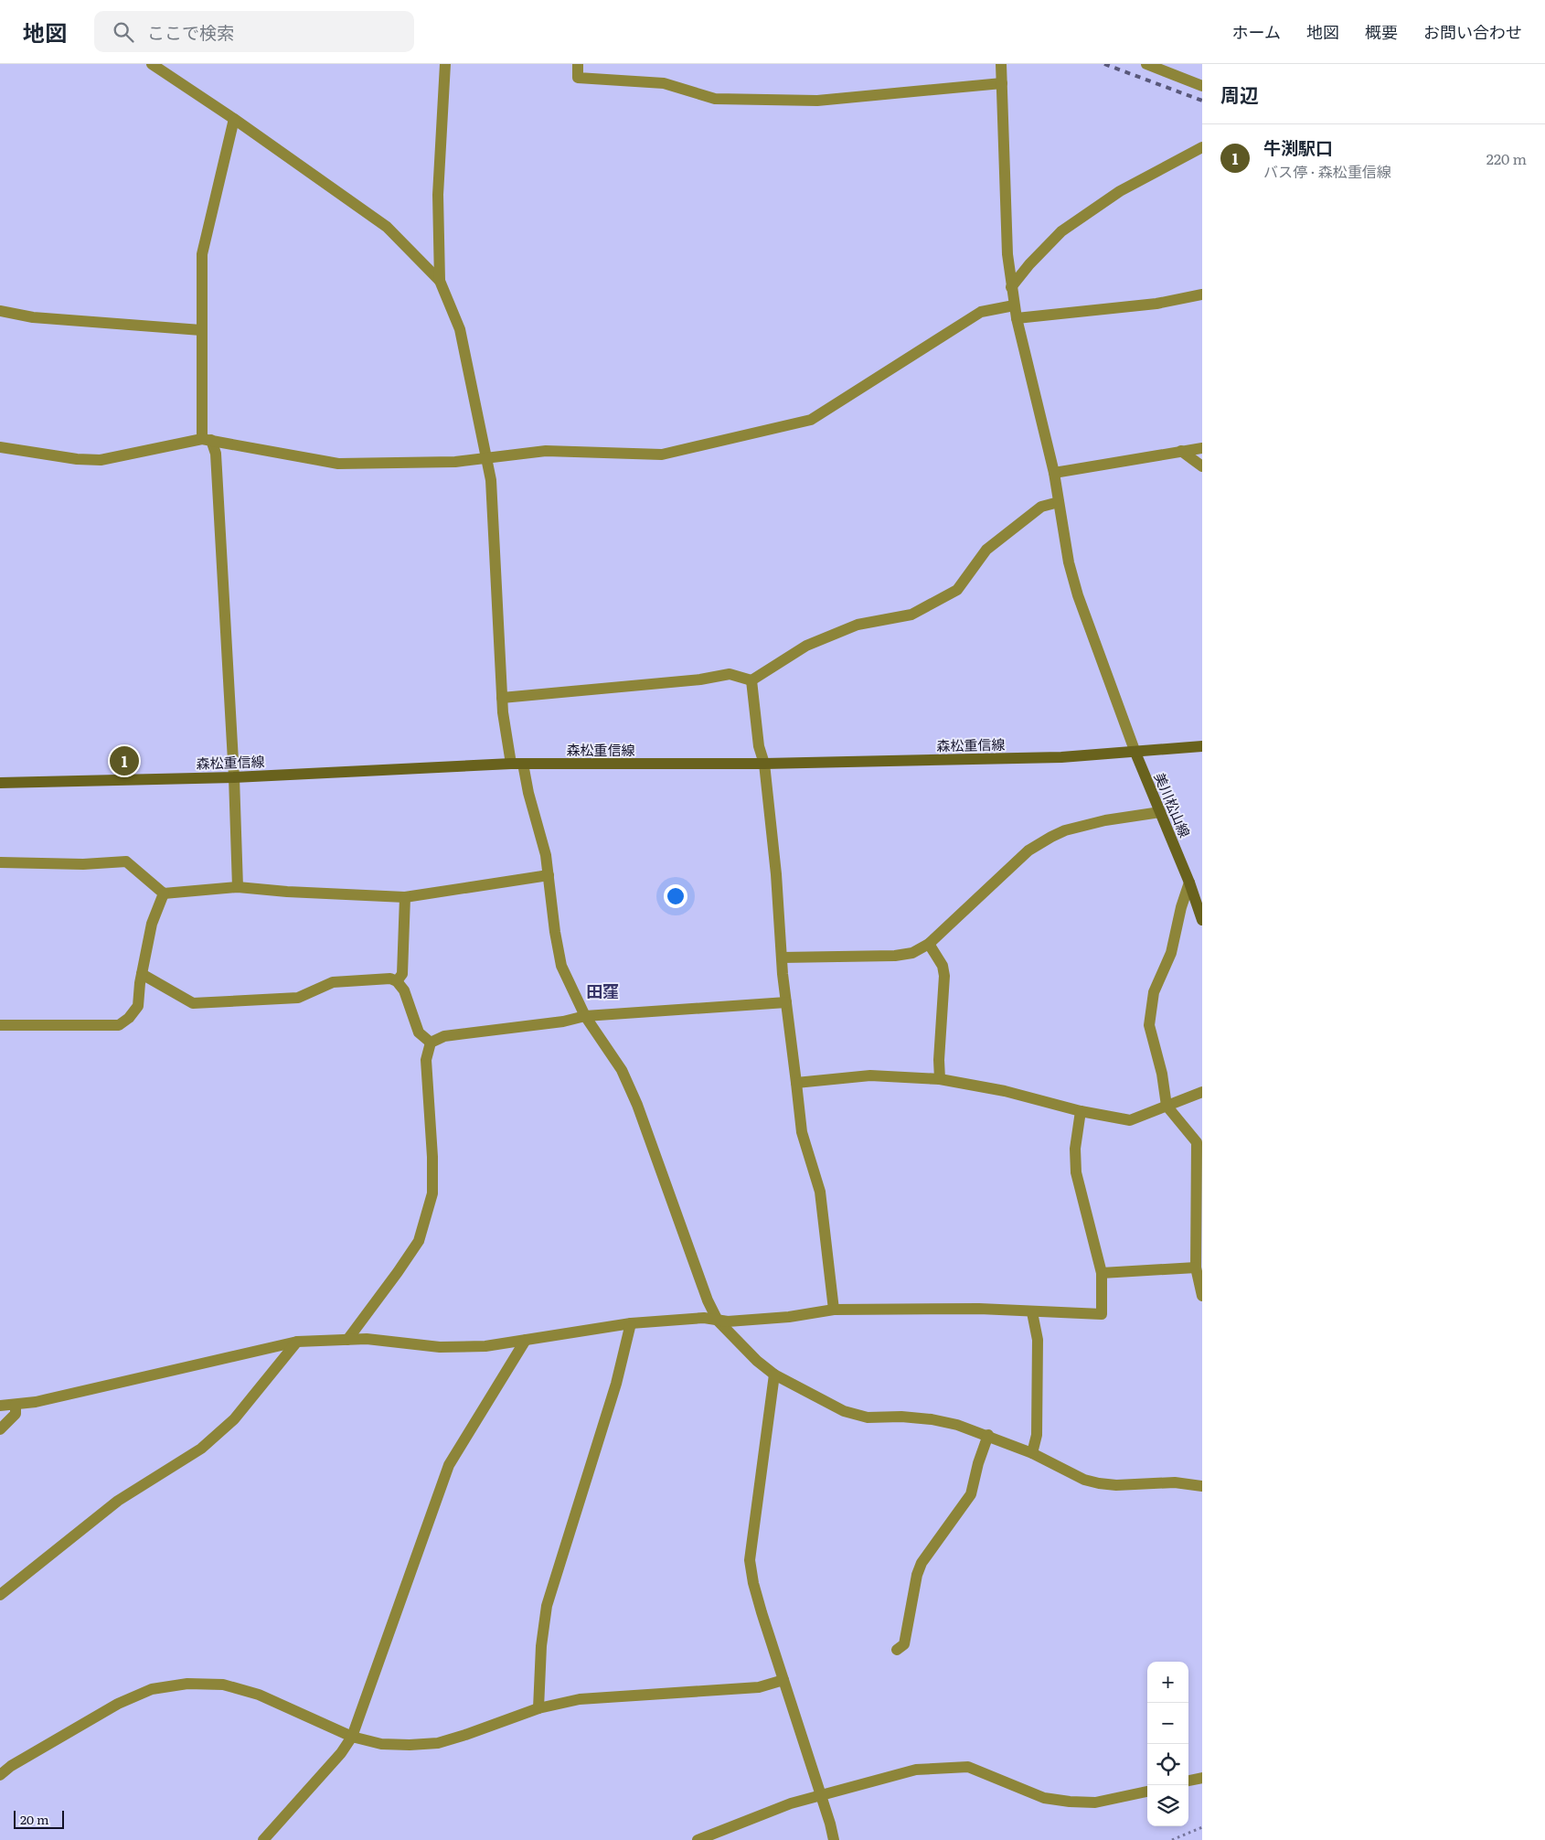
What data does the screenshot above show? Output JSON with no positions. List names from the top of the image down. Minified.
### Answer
{"streets":{"main road":["森松重信線","美川松山線"]},"crossings":[["森松重信線","美川松山線"]],"districts":["田窪"],"scale_bar":"20 m","page":{"header":"地図","search":"ここで検索","nav":["ホーム","地図","概要","お問い合わせ"],"heading":"周辺","list":[{"mark":"1","name":"牛渕駅口","note":"バス停 · 森松重信線","value":"220 m"}],"pins":"1","map_buttons":["+","−"],"scale":"20 m"}}
